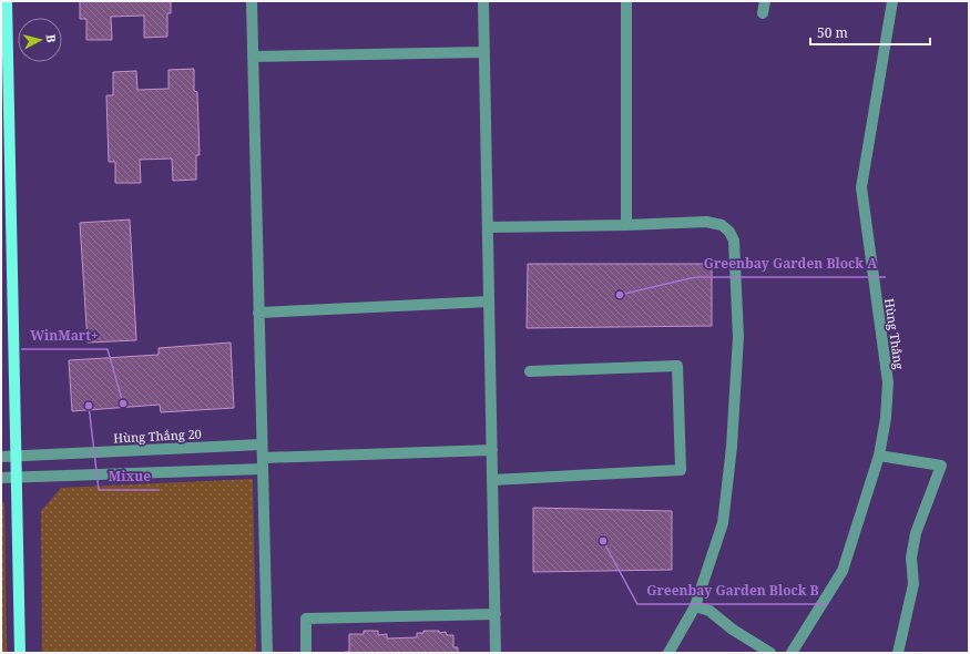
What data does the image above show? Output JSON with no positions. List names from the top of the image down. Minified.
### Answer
{"streets":{"street":["Hùng Thắng","Hùng Thắng 20"]},"places":["Greenbay Garden Block A","WinMart+","Mixue","Greenbay Garden Block B"],"scale_bar":"50 m","north":"right"}
